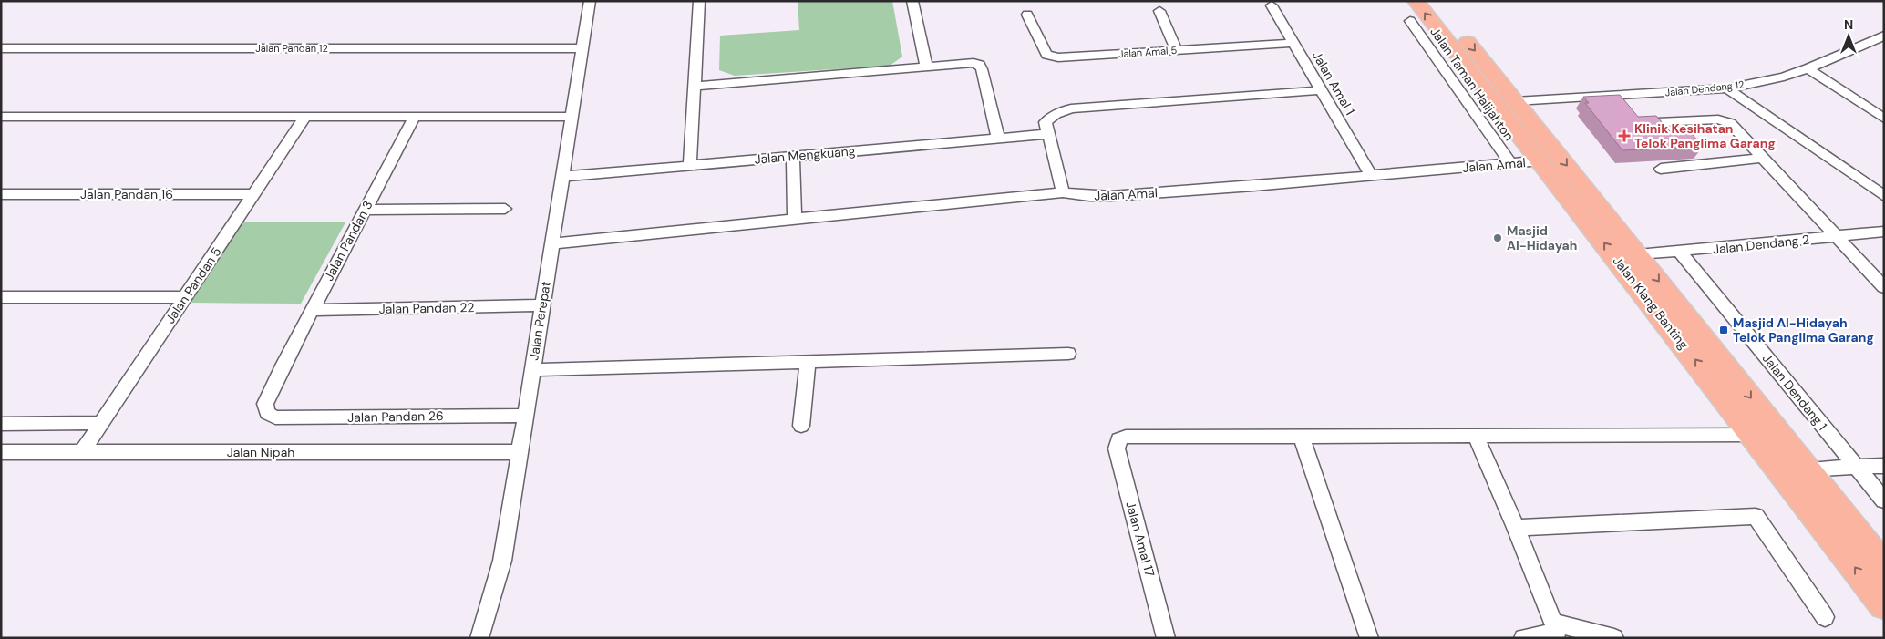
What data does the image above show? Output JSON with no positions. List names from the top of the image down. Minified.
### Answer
{"streets":{"highway":["Jalan Klang Banting"],"street":["Jalan Pandan 12","Jalan Amal 5","Jalan Amal 1","Jalan Taman Halijahton","Jalan Dendang 12","Jalan Mengkuang","Jalan Amal","Jalan Pandan 16","Jalan Pandan 3","Jalan Dendang 2","Jalan Pandan 5","Jalan Pandan 22","Jalan Perepat","Jalan Dendang 1","Jalan Pandan 26","Jalan Nipah","Jalan Amal 17"]},"crossings":[["Jalan Pandan 12","Jalan Perepat"],["Jalan Amal 5","Jalan Amal 1"],["Jalan Amal 1","Jalan Amal"],["Jalan Taman Halijahton","Jalan Amal"],["Jalan Taman Halijahton","Jalan Klang Banting"],["Jalan Dendang 12","Jalan Klang Banting"],["Jalan Mengkuang","Jalan Perepat"],["Jalan Amal","Jalan Klang Banting"],["Jalan Amal","Jalan Perepat"],["Jalan Pandan 16","Jalan Pandan 5"],["Jalan Pandan 3","Jalan Pandan 22"],["Jalan Pandan 3","Jalan Pandan 26"],["Jalan Dendang 2","Jalan Klang Banting"],["Jalan Dendang 2","Jalan Dendang 1"],["Jalan Pandan 5","Jalan Nipah"],["Jalan Pandan 22","Jalan Perepat"],["Jalan Perepat","Jalan Pandan 26"],["Jalan Perepat","Jalan Nipah"]],"places":{"health":["Klinik Kesihatan Telok Panglima Garang"],"other":["Masjid Al-Hidayah"],"transit":["Masjid Al-Hidayah Telok Panglima Garang"]},"north":"top"}
